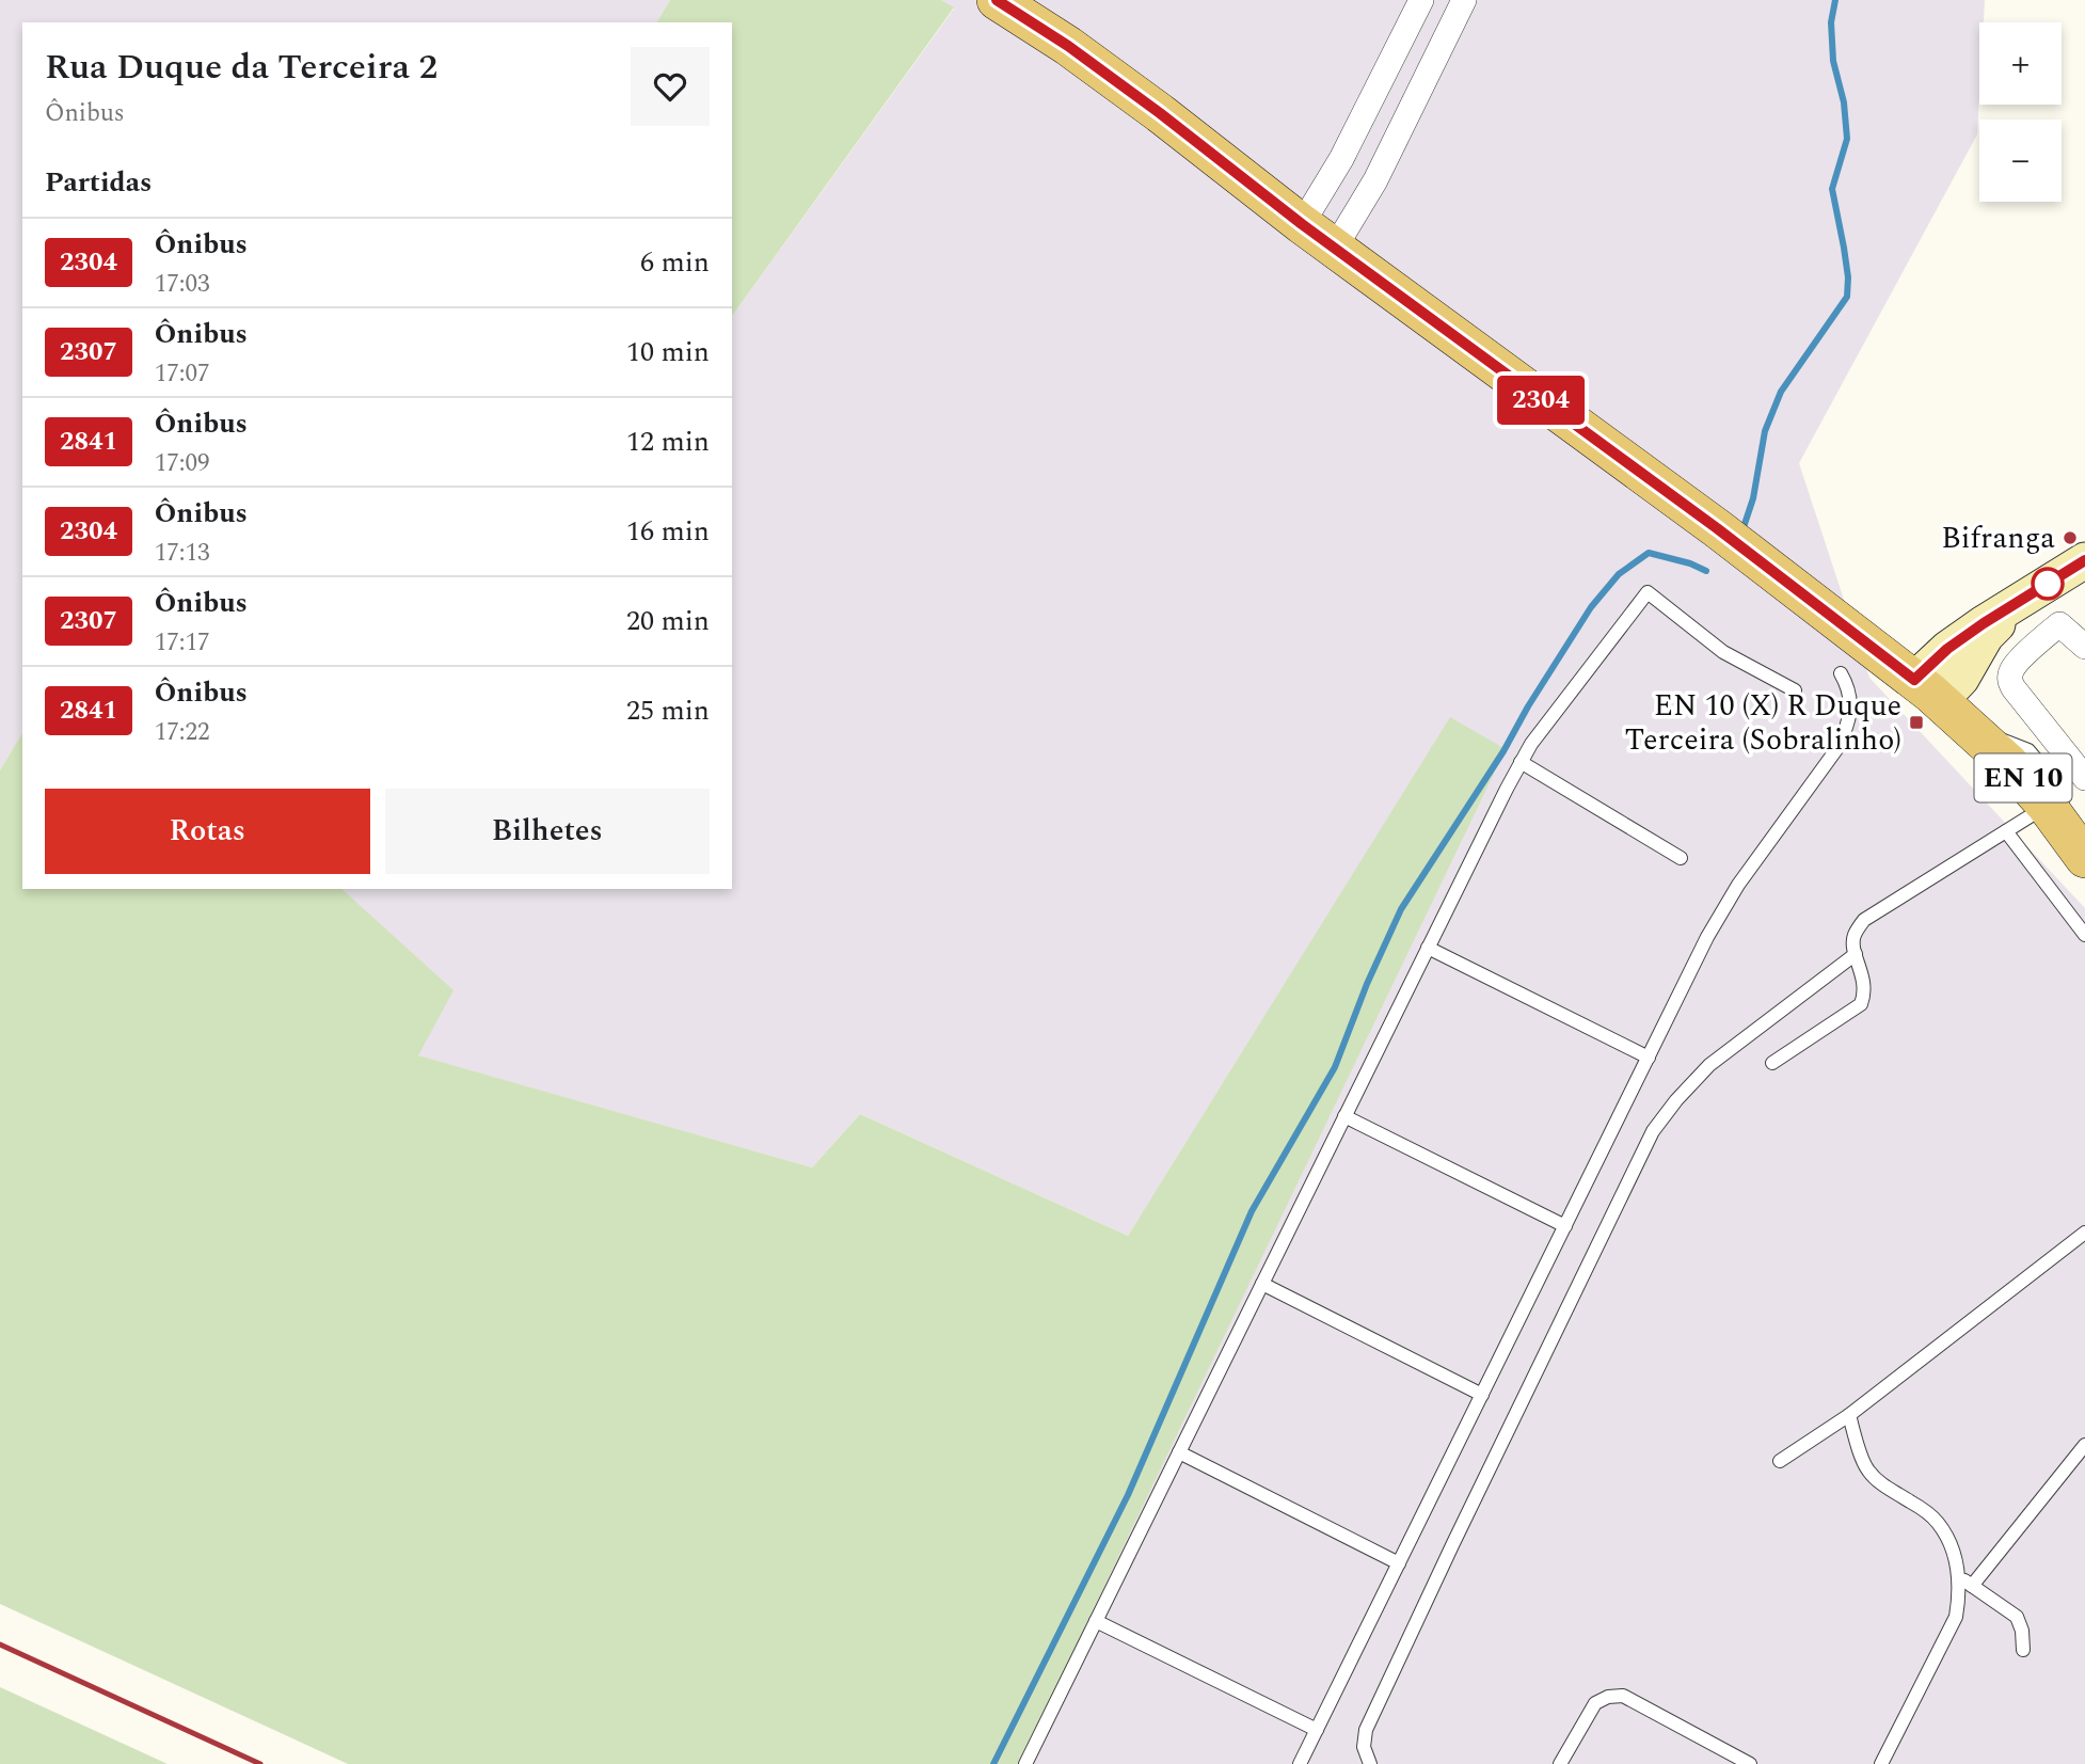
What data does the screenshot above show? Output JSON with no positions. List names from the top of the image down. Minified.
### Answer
{"streets":{"main road":["EN 10"]},"places":{"other":["Bifranga"],"transit":["EN 10 (X) R Duque Terceira (Sobralinho)"]},"lines":["bus line 2304"],"page":{"on_map":"2304","map_buttons":["+","−"],"heading":[["Rua Duque da Terceira 2","Ônibus"],"Partidas"],"list":[{"mark":"2304","name":"Ônibus","note":"17:03","value":"6 min"},{"mark":"2307","name":"Ônibus","note":"17:07","value":"10 min"},{"mark":"2841","name":"Ônibus","note":"17:09","value":"12 min"},{"mark":"2304","name":"Ônibus","note":"17:13","value":"16 min"},{"mark":"2307","name":"Ônibus","note":"17:17","value":"20 min"},{"mark":"2841","name":"Ônibus","note":"17:22","value":"25 min"}],"buttons":["Rotas","Bilhetes"]}}
